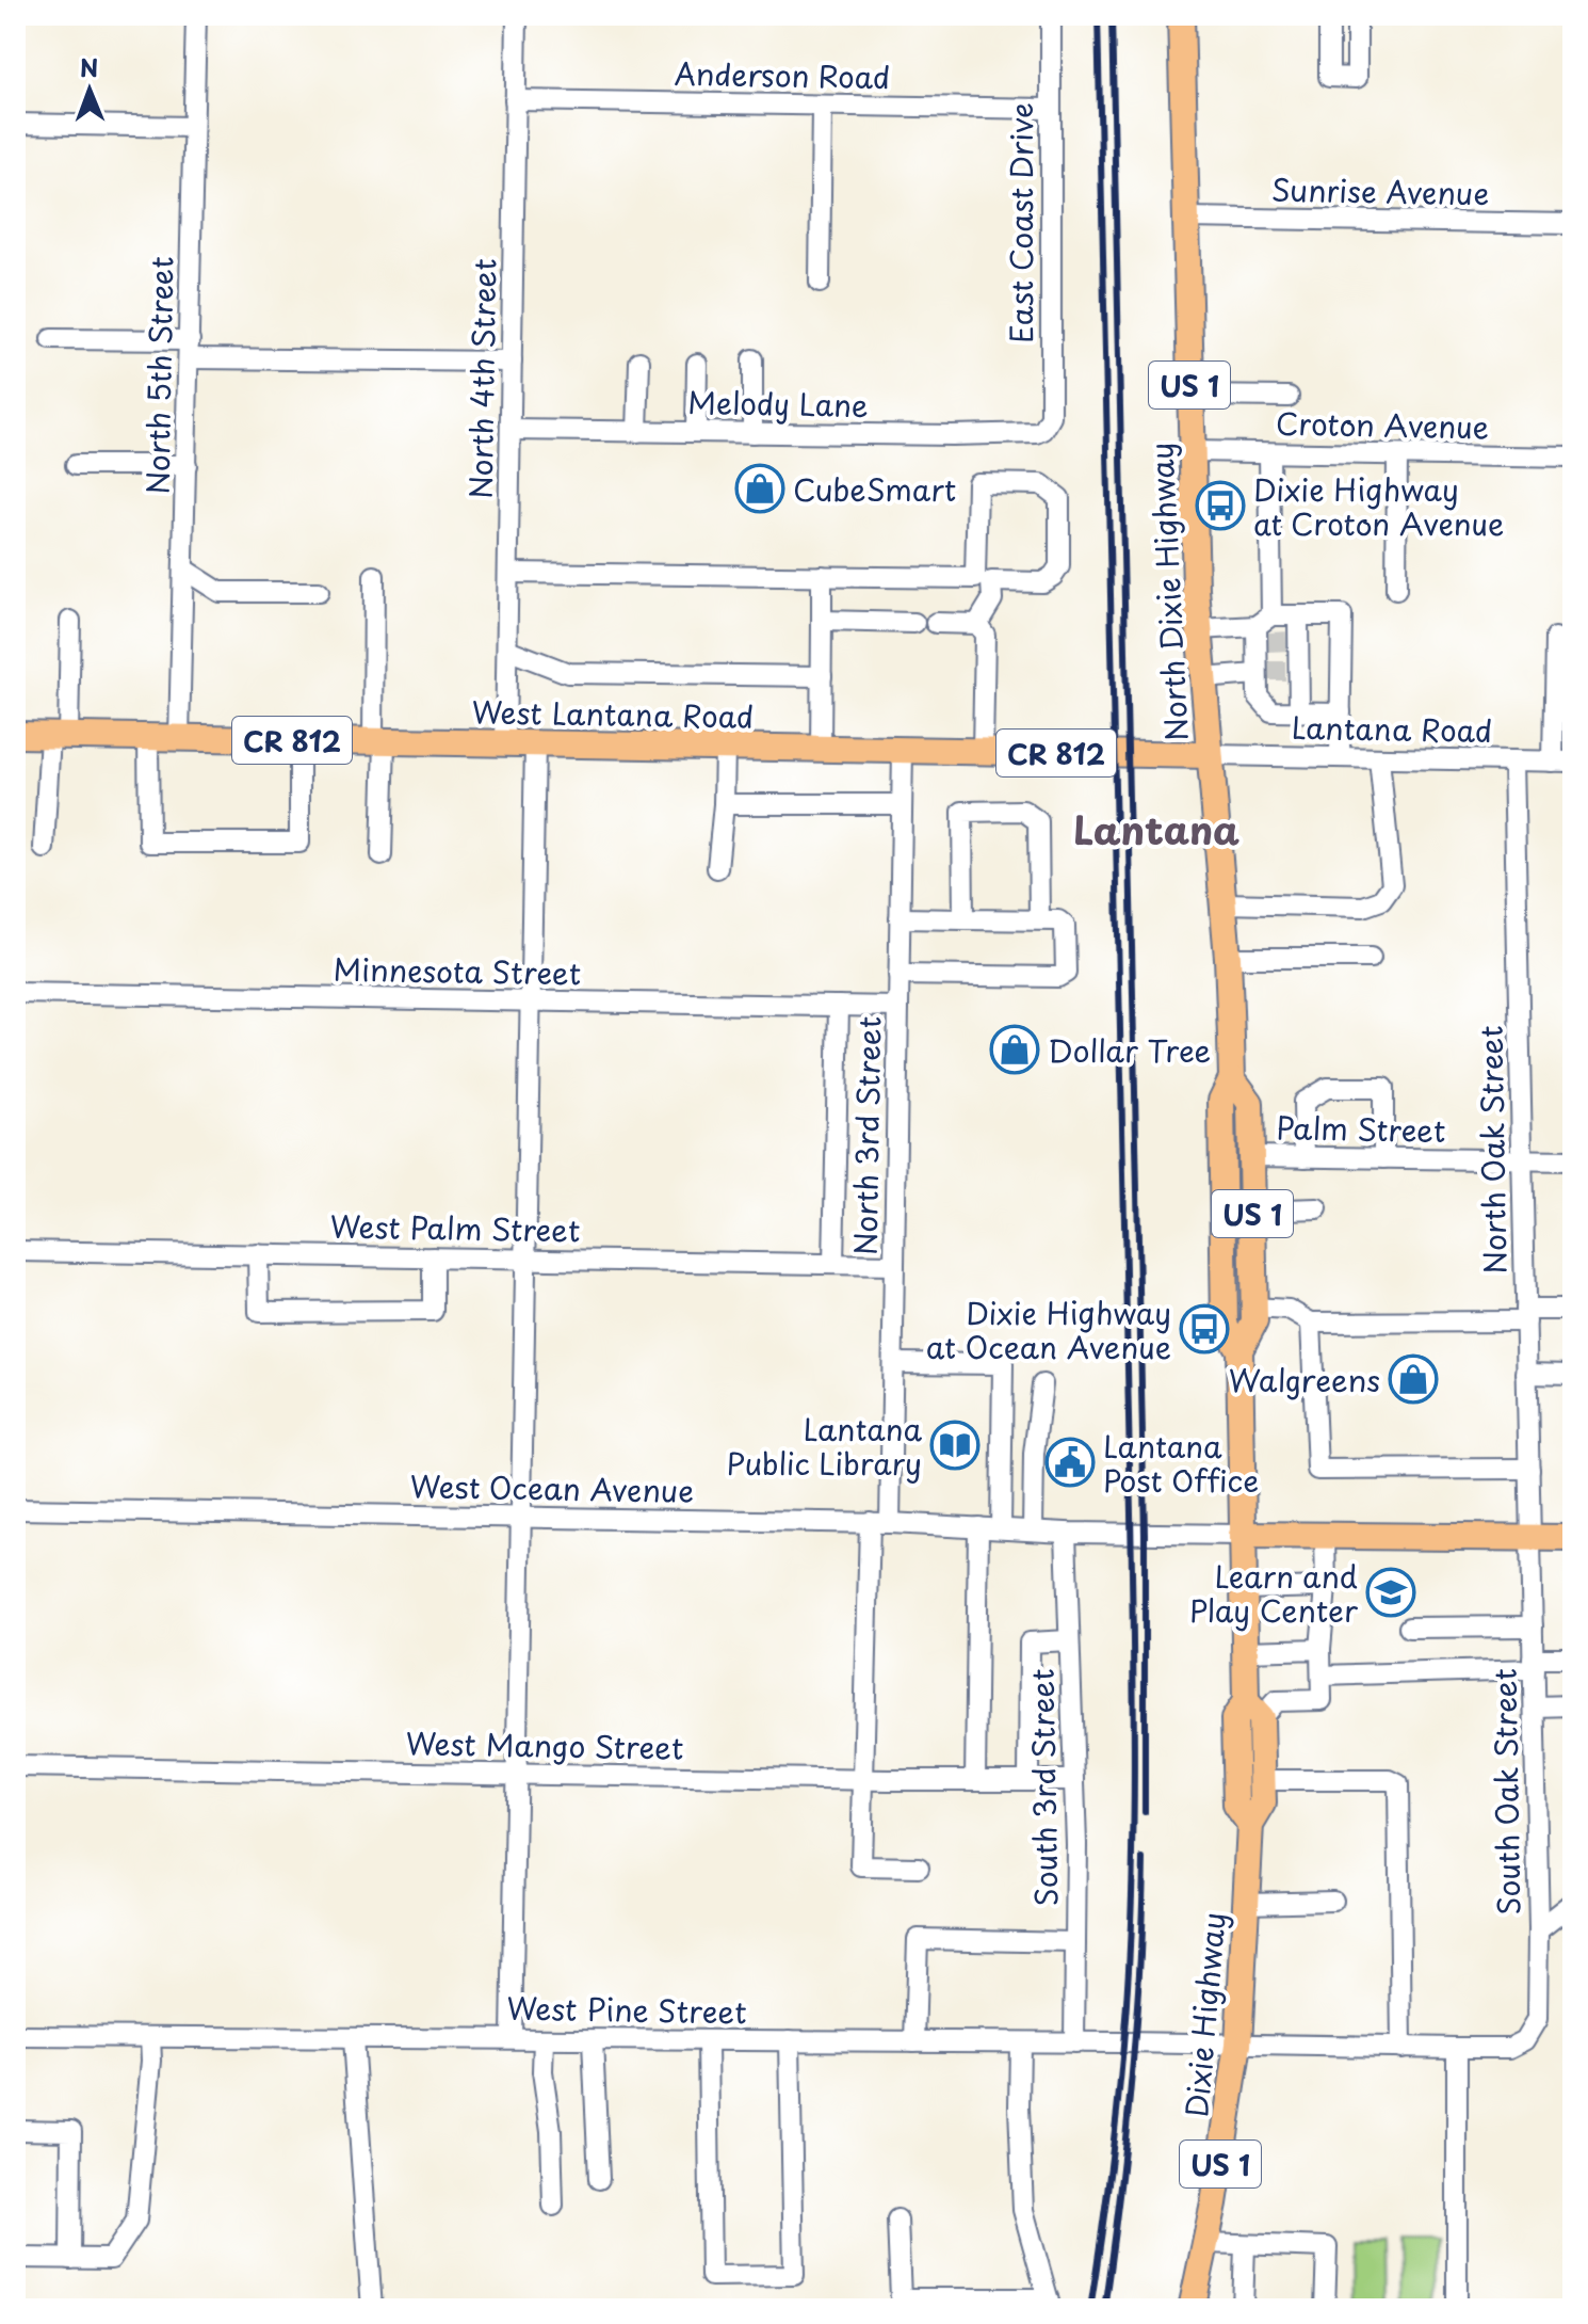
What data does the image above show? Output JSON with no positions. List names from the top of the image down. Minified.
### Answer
{"streets":{"main road":["US 1","North Dixie Highway","West Lantana Road","CR 812","Dixie Highway"],"street":["Anderson Road","Sunrise Avenue","East Coast Drive","North 5th Street","North 4th Street","Melody Lane","Croton Avenue","Lantana Road","Minnesota Street","Palm Street","North 3rd Street","North Oak Street","West Palm Street","West Ocean Avenue","West Mango Street","South 3rd Street","South Oak Street","West Pine Street"]},"crossings":[["Anderson Road","East Coast Drive"],["Anderson Road","North 4th Street"],["Sunrise Avenue","North Dixie Highway"],["East Coast Drive","Melody Lane"],["North 5th Street","West Lantana Road"],["North 4th Street","Melody Lane"],["North 4th Street","West Lantana Road"],["Croton Avenue","North Dixie Highway"],["North Dixie Highway","West Lantana Road"],["North Dixie Highway","Lantana Road"],["North Dixie Highway","Dixie Highway"],["West Lantana Road","Lantana Road"],["West Lantana Road","North 3rd Street"],["West Lantana Road","Dixie Highway"],["Lantana Road","North Oak Street"],["Lantana Road","Dixie Highway"],["Minnesota Street","North 3rd Street"],["Palm Street","North Oak Street"],["Palm Street","Dixie Highway"],["North 3rd Street","West Palm Street"],["North 3rd Street","West Ocean Avenue"],["North 3rd Street","West Mango Street"],["North Oak Street","South Oak Street"],["West Ocean Avenue","South 3rd Street"],["West Ocean Avenue","Dixie Highway"],["West Mango Street","South 3rd Street"],["South 3rd Street","West Pine Street"],["South Oak Street","West Pine Street"],["West Pine Street","Dixie Highway"]],"districts":["Lantana"],"places":{"shop":["CubeSmart","Dollar Tree","Walgreens"],"bus stop":["Dixie Highway at Croton Avenue","Dixie Highway at Ocean Avenue"],"library":["Lantana Public Library"],"public building":["Lantana Post Office"],"school or university":["Learn and Play Center"]},"north":"top"}
